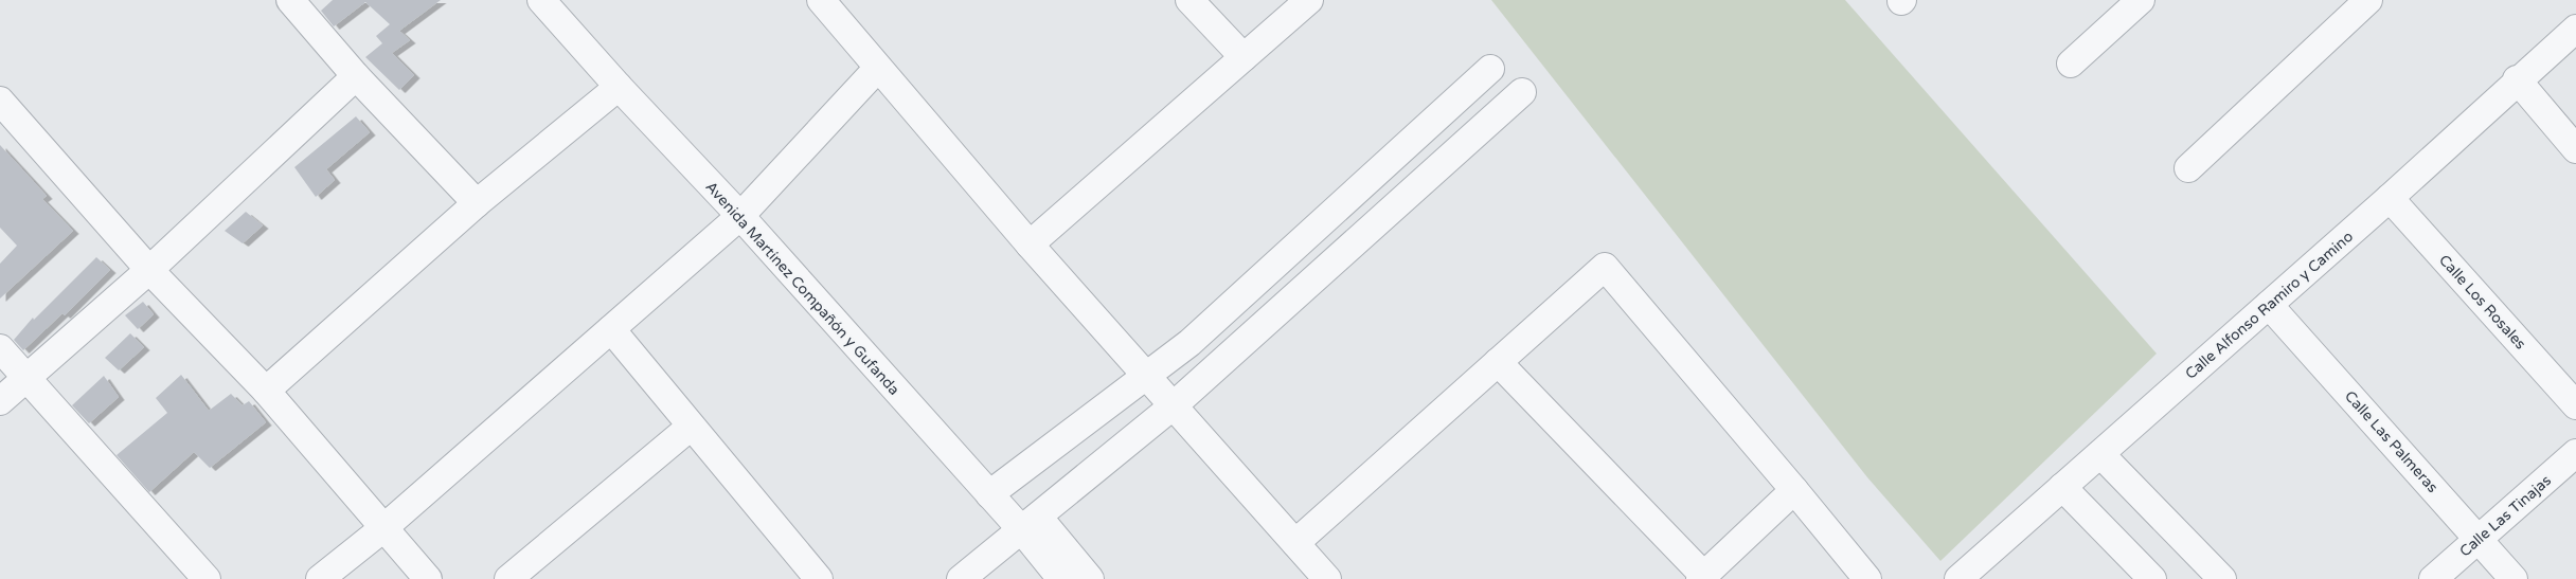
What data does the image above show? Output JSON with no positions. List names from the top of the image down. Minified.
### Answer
{"streets":{"street":["Avenida Martínez Compañón y Gufanda","Calle Los Rosales","Calle Alfonso Ramiro y Camino","Calle Las Palmeras","Calle Las Tinajas"]},"crossings":[["Calle Los Rosales","Calle Alfonso Ramiro y Camino"],["Calle Alfonso Ramiro y Camino","Calle Las Palmeras"],["Calle Las Palmeras","Calle Las Tinajas"]]}
